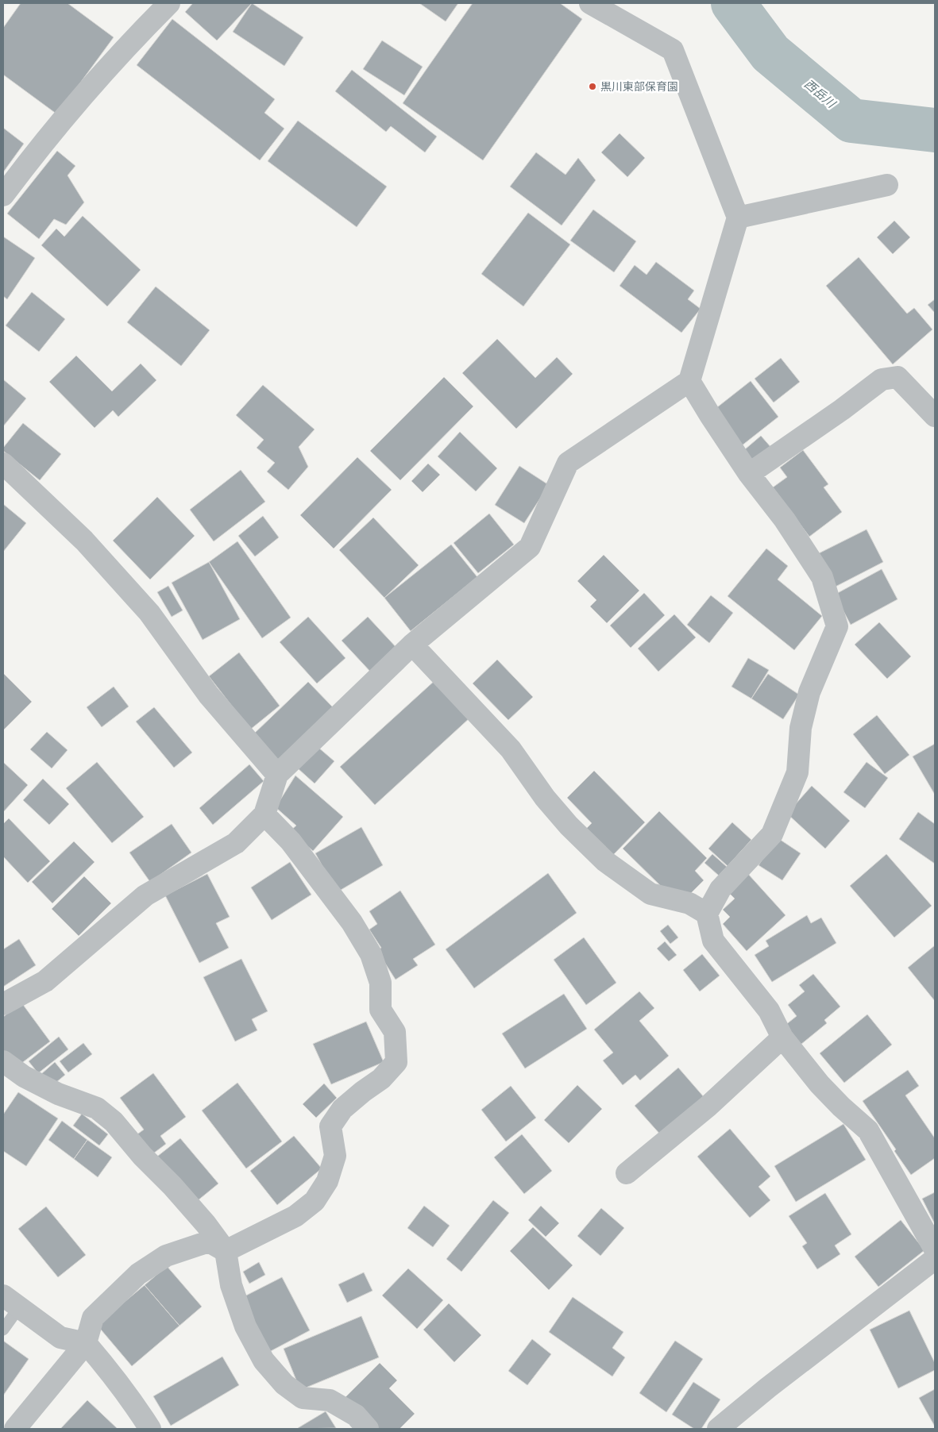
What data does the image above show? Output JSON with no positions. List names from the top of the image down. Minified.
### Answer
{"water":["西岳川"],"places":["黒川東部保育園"]}
